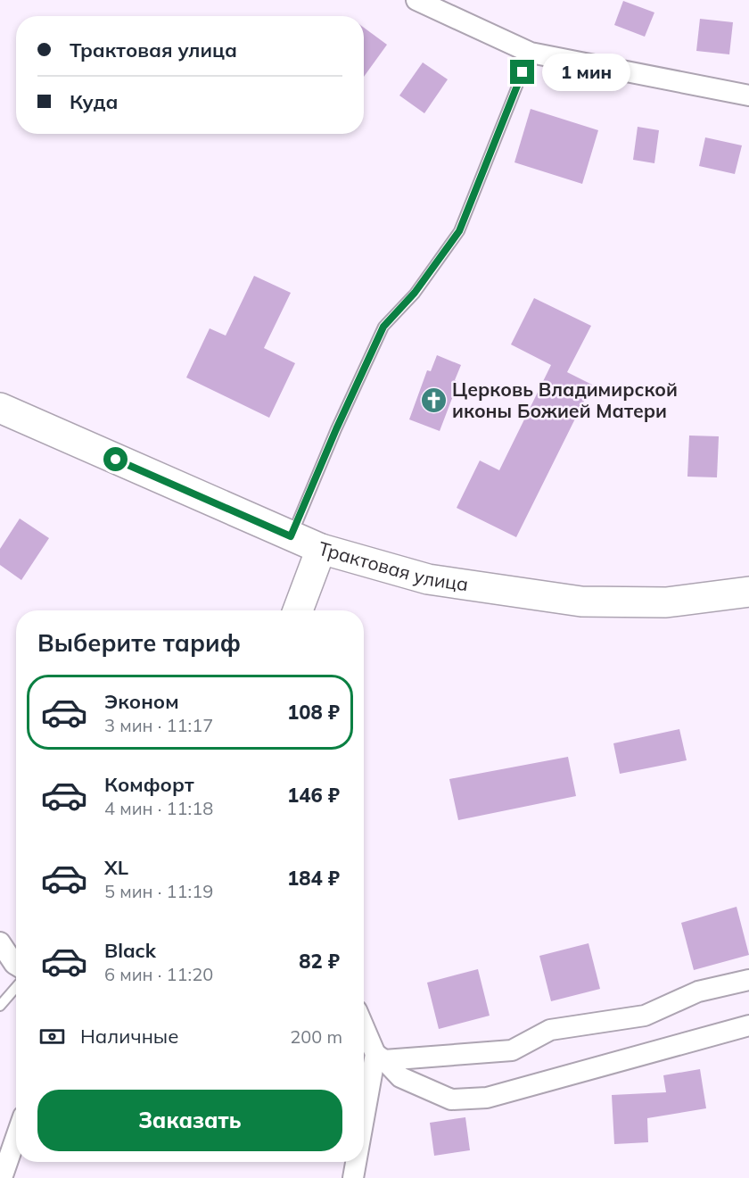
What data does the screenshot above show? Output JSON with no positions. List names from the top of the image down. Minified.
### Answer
{"streets":{"highway":["Трактовая улица"]},"places":{"church":["Церковь Владимирской иконы Божией Матери"]},"page":{"banner":["Трактовая улица","Куда"],"bubble":"1 мин","heading":"Выберите тариф","list":[{"name":"Эконом","note":"3 мин · 11:17","value":"108 ₽"},{"name":"Комфорт","note":"4 мин · 11:18","value":"146 ₽"},{"name":"XL","note":"5 мин · 11:19","value":"184 ₽"},{"name":"Black","note":"6 мин · 11:20","value":"82 ₽"}],"pay":["Наличные","200 m"],"buttons":"Заказать"}}
